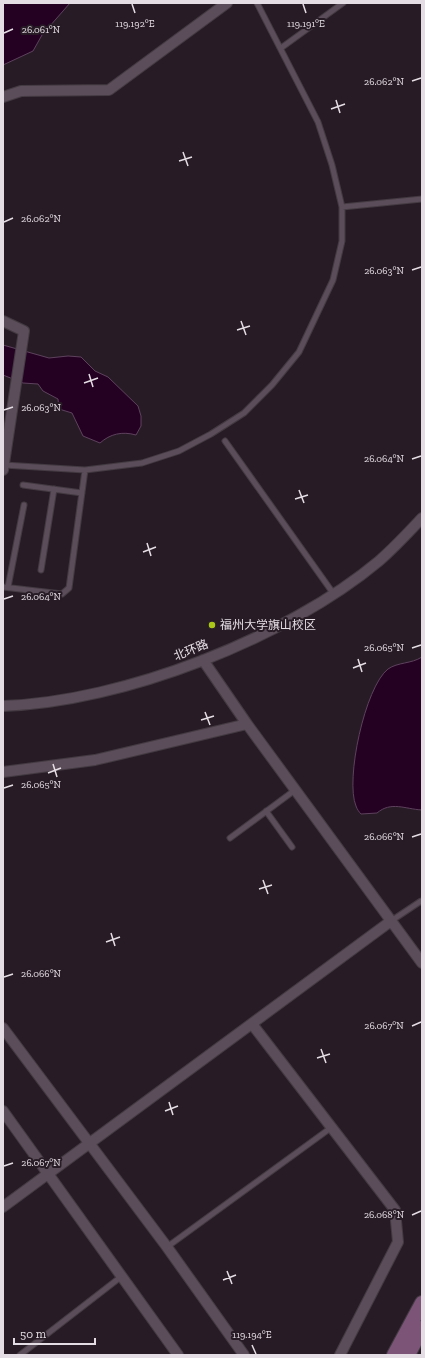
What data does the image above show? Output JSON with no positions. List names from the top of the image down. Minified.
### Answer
{"streets":{"street":["北环路"]},"places":["福州大学旗山校区"],"scale_bar":"50 m","coordinates":["119.192°E","119.191°E","26.061°N","26.062°N","26.063°N","26.064°N","26.065°N","26.066°N","26.067°N","26.068°N","119.194°E"]}
